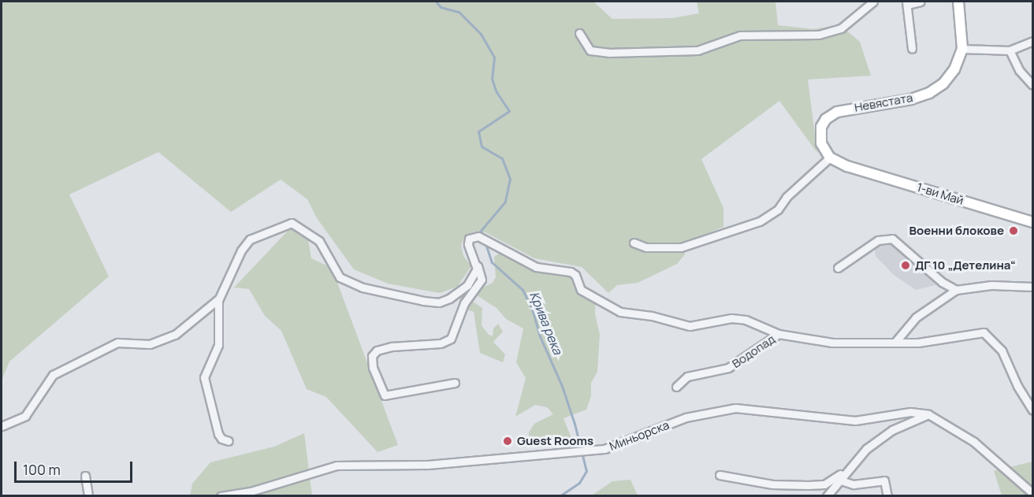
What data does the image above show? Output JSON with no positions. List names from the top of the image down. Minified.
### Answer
{"streets":{"street":["Невястата","1-ви Май","Водопад","Миньорска"]},"crossings":[["Невястата","1-ви Май"]],"water":["Крива река"],"places":["Военни блокове","ДГ 10 „Детелина“","Guest Rooms"],"scale_bar":"100 m"}
